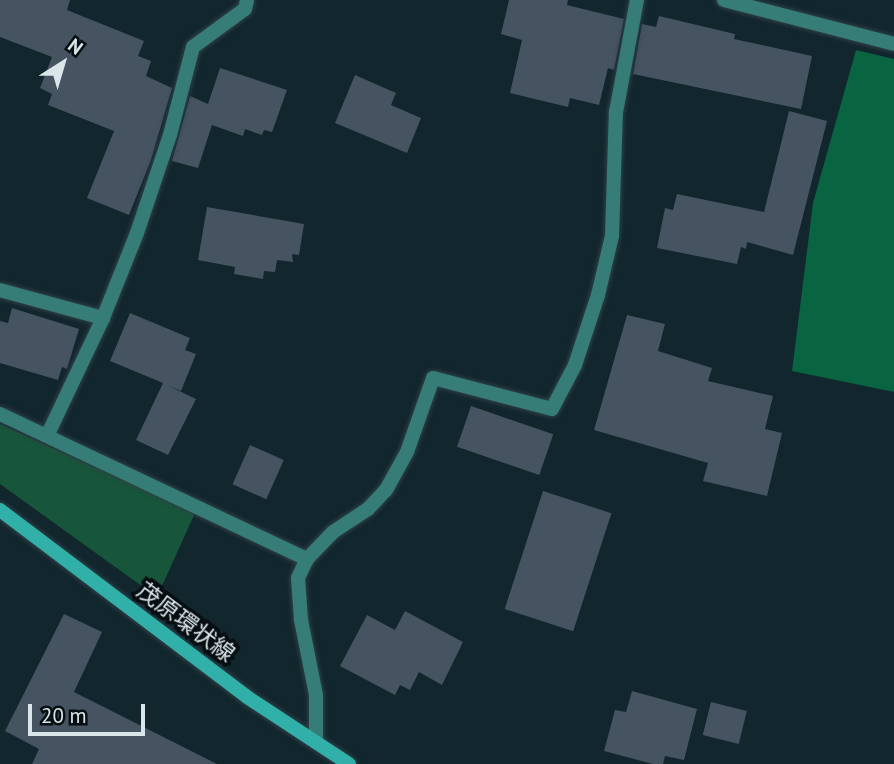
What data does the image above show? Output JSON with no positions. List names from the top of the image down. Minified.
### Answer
{"streets":{"main road":["茂原環状線"]},"scale_bar":"20 m","north":"top right"}
